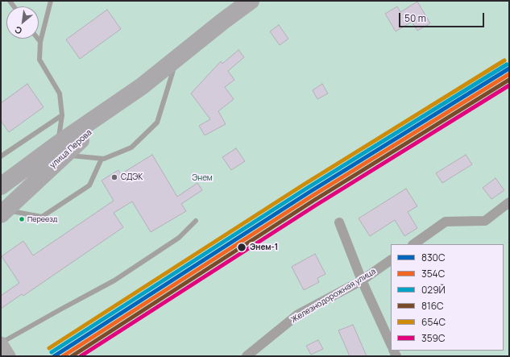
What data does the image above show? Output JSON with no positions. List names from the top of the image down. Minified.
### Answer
{"streets":{"highway":["улица Перова"],"street":["Железнодорожная улица"]},"parks":["Энем"],"places":["СДЭК","Переезд","Энем-1"],"lines":["transit line 654С","transit line 029Й","transit line 830С","transit line 354С","transit line 816С","transit line 359С"],"legend":["830С","354С","029Й","816С","654С","359С"],"scale_bar":"50 m","north":"bottom left"}
